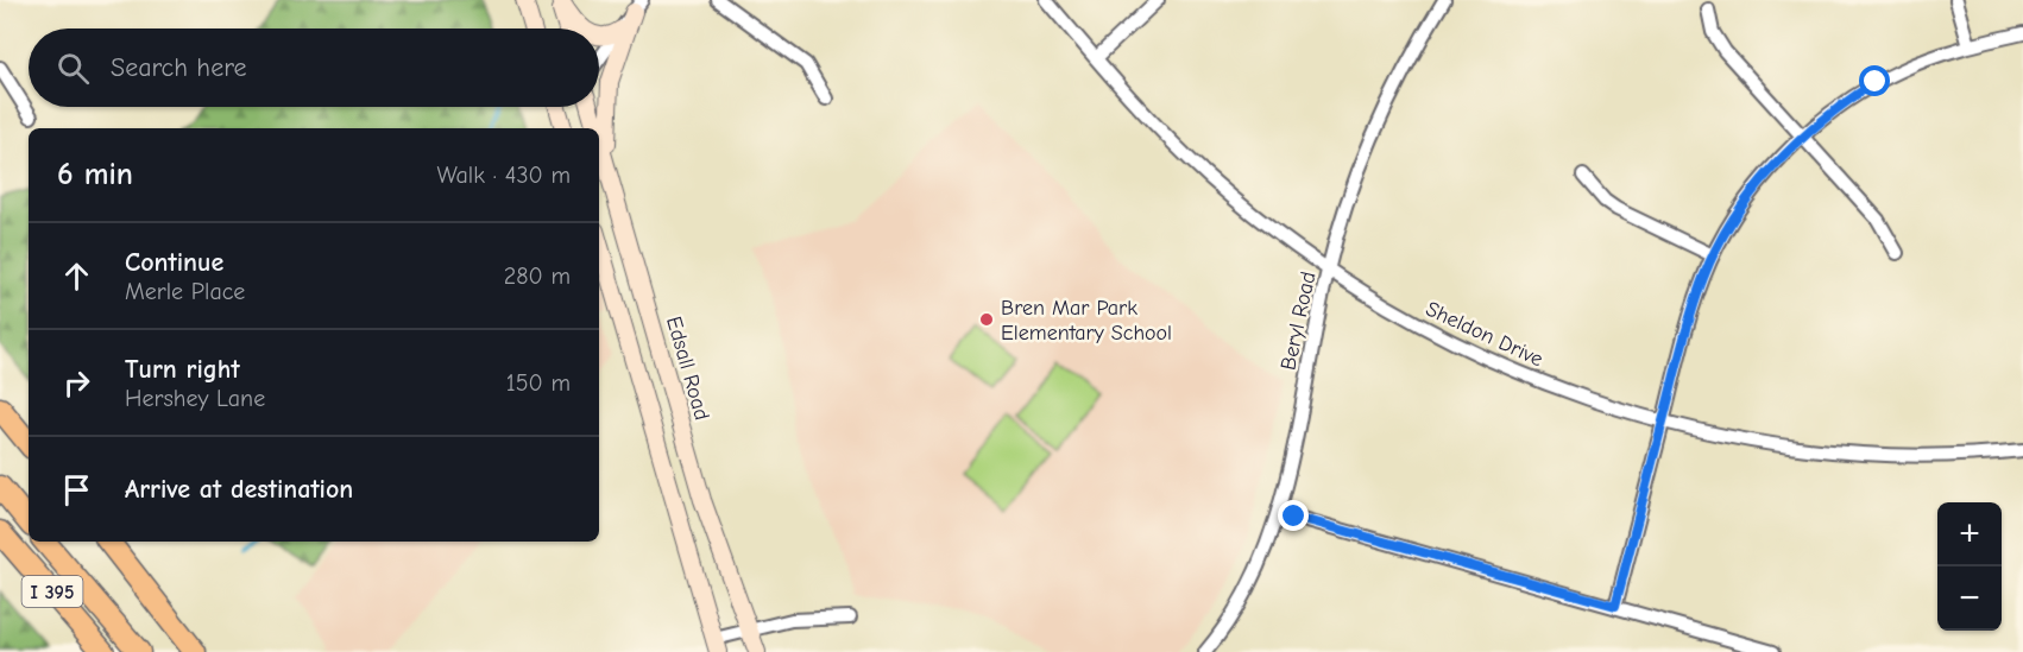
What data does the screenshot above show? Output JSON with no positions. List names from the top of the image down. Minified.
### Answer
{"streets":{"highway":["I 395"],"main road":["Edsall Road"],"street":["Beryl Road","Sheldon Drive"]},"crossings":[["Beryl Road","Sheldon Drive"]],"places":["Bren Mar Park Elementary School"],"page":{"search":"Search here","heading":["6 min","Walk · 430 m"],"list":[["Continue","Merle Place","280 m"],["Turn right","Hershey Lane","150 m"],"Arrive at destination"],"map_buttons":["+","−"]}}
